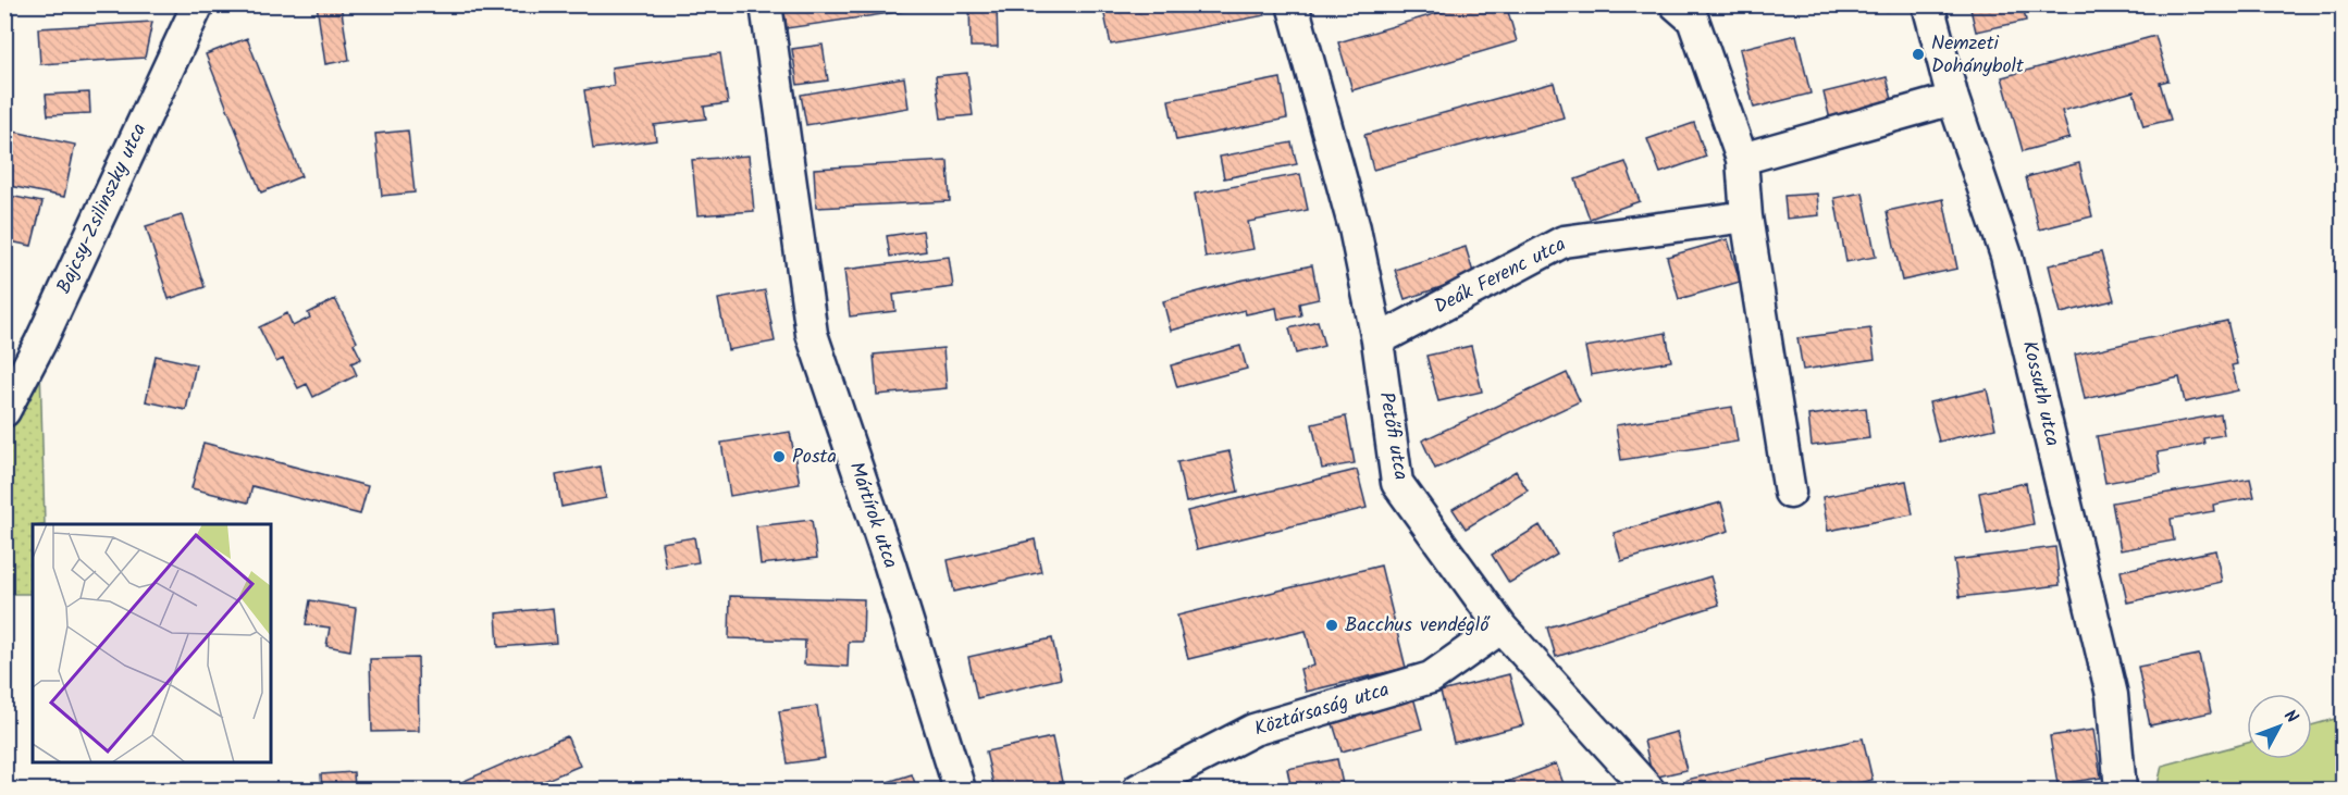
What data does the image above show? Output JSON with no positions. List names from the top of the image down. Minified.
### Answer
{"streets":{"street":["Bajcsy-Zsilinszky utca","Deák Ferenc utca","Kossuth utca","Petőfi utca","Mártírok utca","Köztársaság utca"]},"crossings":[["Deák Ferenc utca","Petőfi utca"],["Petőfi utca","Köztársaság utca"]],"places":["Nemzeti Dohánybolt","Posta","Bacchus vendéglő"],"north":"top right"}
